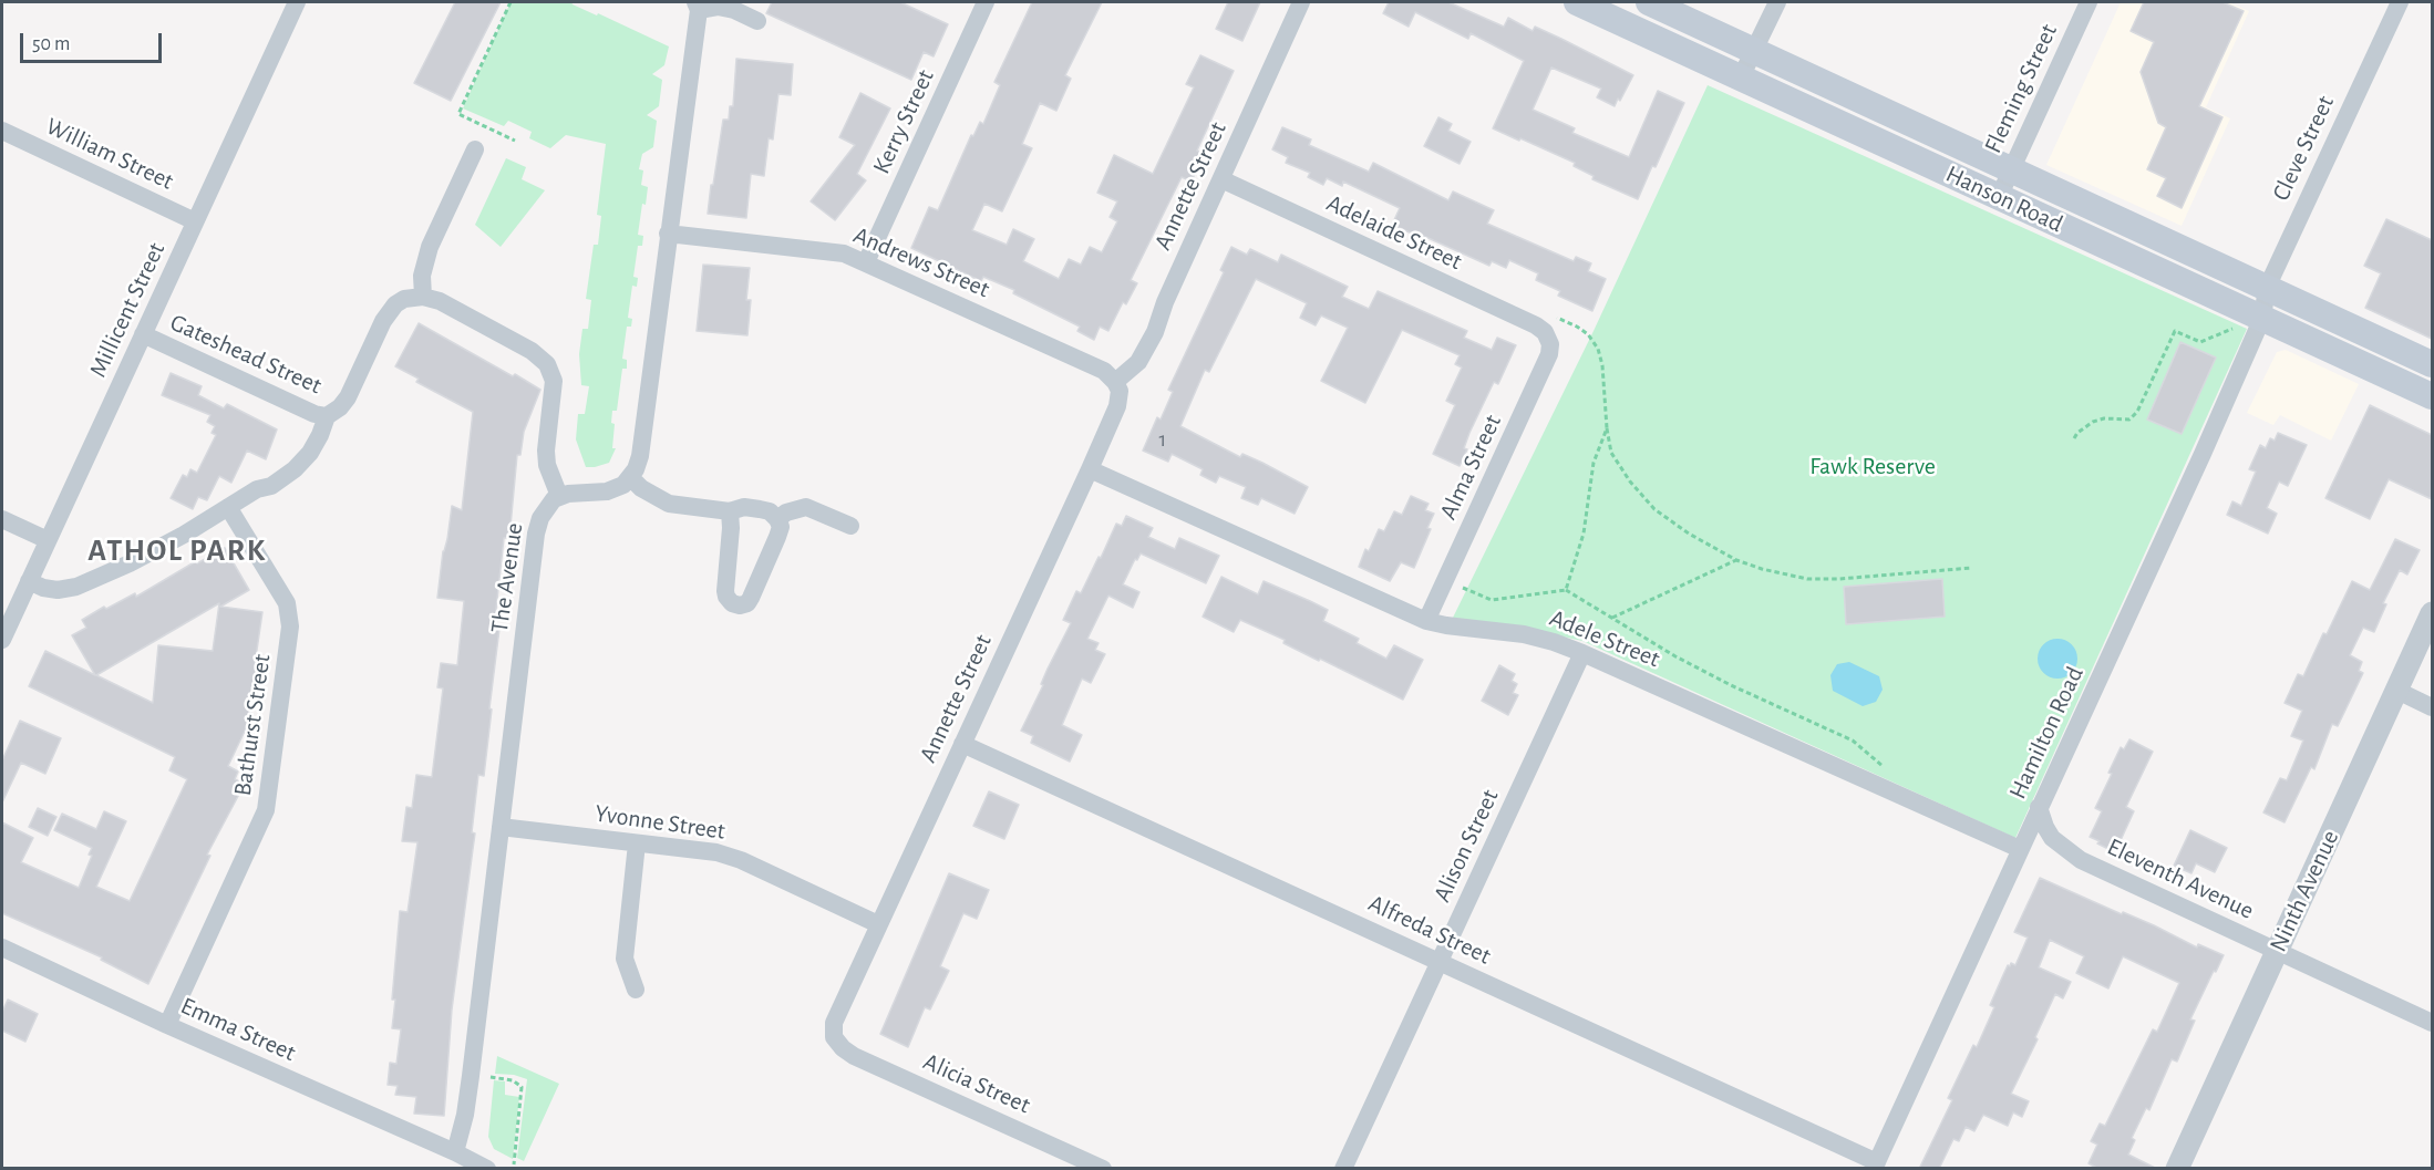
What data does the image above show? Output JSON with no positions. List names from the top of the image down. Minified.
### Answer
{"streets":{"main road":["Hanson Road"],"street":["Fleming Street","Kerry Street","Cleve Street","William Street","Annette Street","Adelaide Street","Andrews Street","Millicent Street","Gateshead Street","Alma Street","The Avenue","Adele Street","Bathurst Street","Hamilton Road","Yvonne Street","Alison Street","Eleventh Avenue","Ninth Avenue","Alfreda Street","Emma Street","Alicia Street"]},"crossings":[["Fleming Street","Hanson Road"],["Kerry Street","Andrews Street"],["Cleve Street","Hanson Road"],["Cleve Street","Hamilton Road"],["William Street","Millicent Street"],["Annette Street","Adelaide Street"],["Annette Street","Andrews Street"],["Annette Street","Adele Street"],["Annette Street","Yvonne Street"],["Annette Street","Alfreda Street"],["Annette Street","Alicia Street"],["Hanson Road","Hamilton Road"],["Adelaide Street","Alma Street"],["Millicent Street","Gateshead Street"],["Alma Street","Adele Street"],["The Avenue","Yvonne Street"],["The Avenue","Emma Street"],["Adele Street","Hamilton Road"],["Adele Street","Alison Street"],["Bathurst Street","Emma Street"],["Hamilton Road","Eleventh Avenue"],["Hamilton Road","Alfreda Street"],["Alison Street","Alfreda Street"],["Eleventh Avenue","Ninth Avenue"]],"districts":["ATHOL PARK"],"parks":["Fawk Reserve"],"house_numbers":["1"],"scale_bar":"50 m"}
